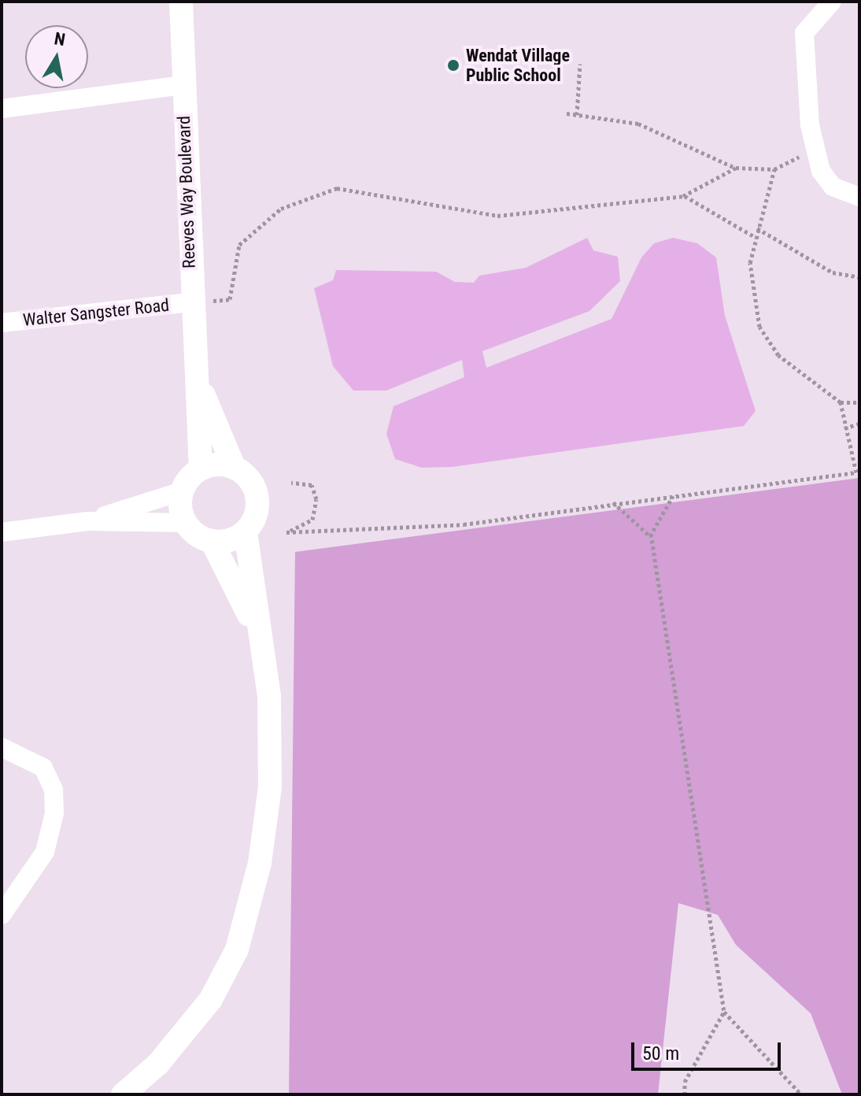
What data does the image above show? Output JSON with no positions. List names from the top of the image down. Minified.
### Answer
{"streets":{"street":["Reeves Way Boulevard","Walter Sangster Road"]},"crossings":[["Reeves Way Boulevard","Walter Sangster Road"]],"places":["Wendat Village Public School"],"scale_bar":"50 m","north":"top"}
